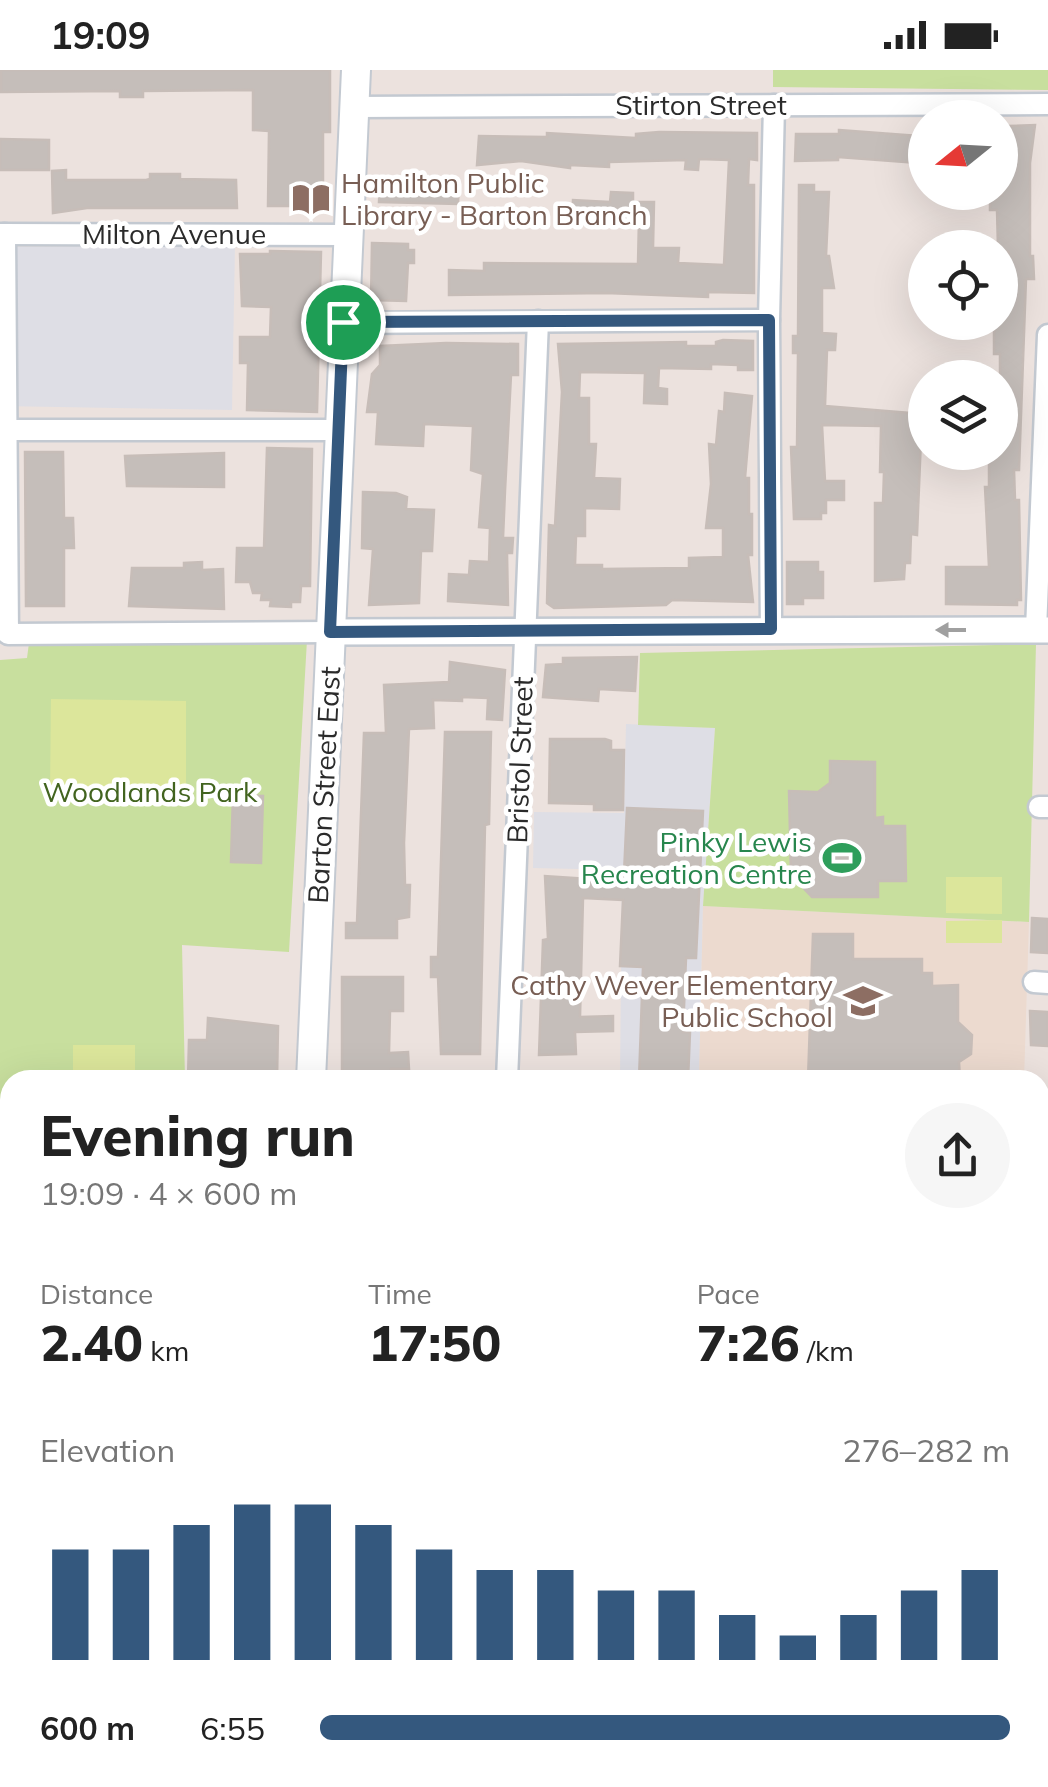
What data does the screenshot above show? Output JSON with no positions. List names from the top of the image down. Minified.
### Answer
{"streets":{"main road":["Barton Street East"],"street":["Stirton Street","Milton Avenue","Bristol Street"]},"crossings":[["Stirton Street","Barton Street East"],["Milton Avenue","Barton Street East"]],"parks":["Woodlands Park"],"places":{"library":["Hamilton Public Library - Barton Branch"],"sports":["Pinky Lewis Recreation Centre"],"school or university":["Cathy Wever Elementary Public School"]},"north":"left","page":{"status":"19:09","heading":["Evening run","19:09 · 4 × 600 m"],"stats":[["Distance","2.40 km"],["Time","17:50"],["Pace","7:26 /km"]],"chart":["Elevation","276–282 m"],"list":[{"name":"600 m","note":"6:55"}]}}
